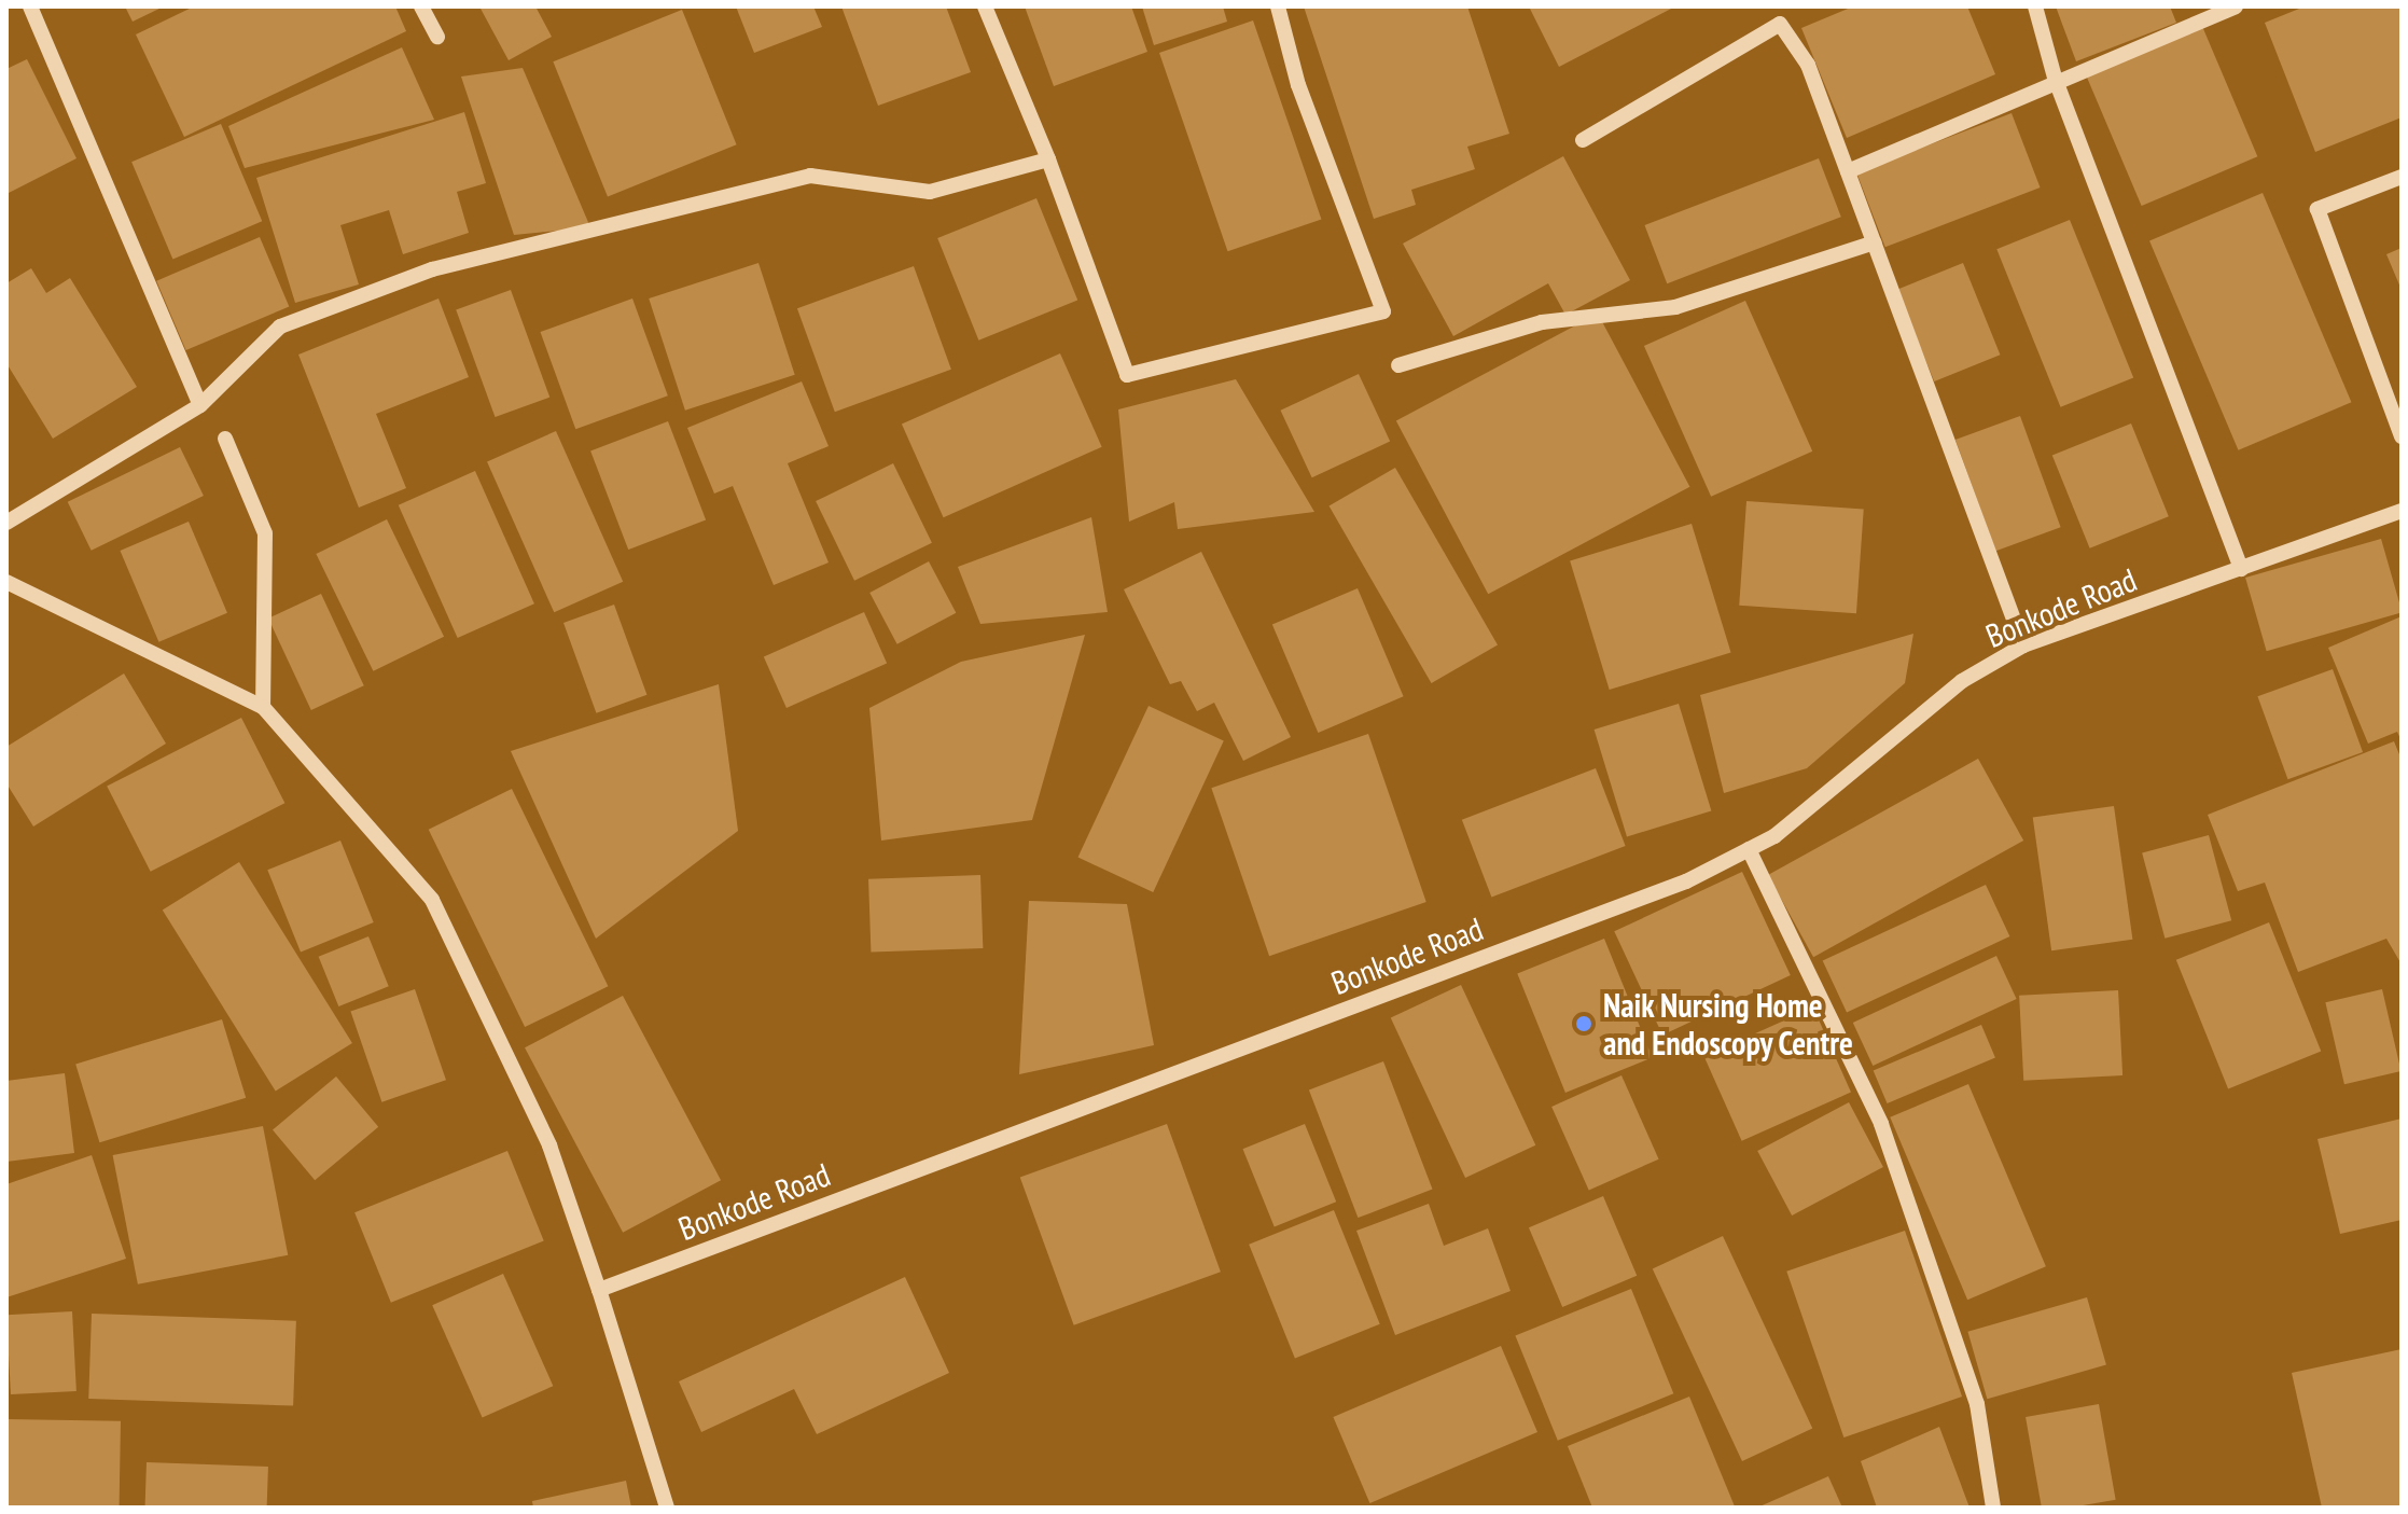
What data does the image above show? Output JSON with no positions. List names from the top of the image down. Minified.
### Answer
{"streets":{"street":["Bonkode Road"]},"places":["Naik Nursing Home and Endoscopy Centre"]}
